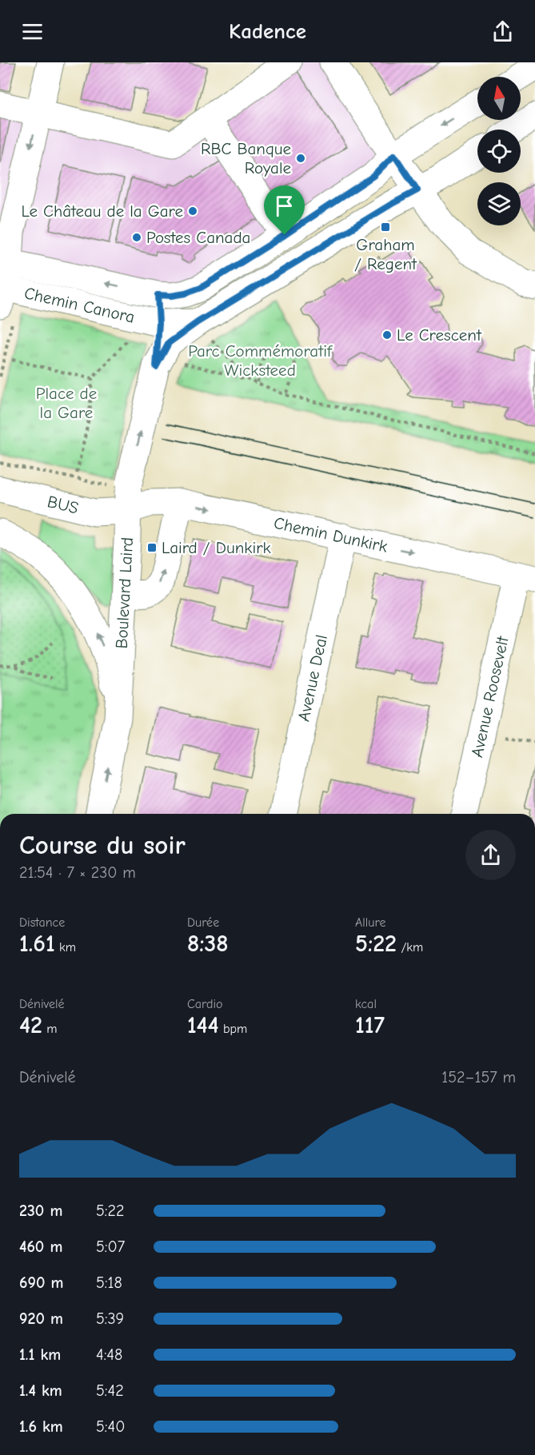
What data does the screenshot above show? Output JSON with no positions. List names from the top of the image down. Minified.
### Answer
{"streets":{"street":["Chemin Canora","BUS","Chemin Dunkirk","Boulevard Laird","Avenue Deal","Avenue Roosevelt"]},"crossings":[["Chemin Canora","Boulevard Laird"],["BUS","Chemin Dunkirk"],["BUS","Boulevard Laird"],["Chemin Dunkirk","Boulevard Laird"],["Chemin Dunkirk","Avenue Deal"],["Chemin Dunkirk","Avenue Roosevelt"]],"one_way":["Chemin Dunkirk"],"parks":["Parc Commémoratif Wicksteed","Place de la Gare"],"places":{"other":["RBC Banque Royale","Le Château de la Gare","Postes Canada","Le Crescent"],"transit":["Graham / Regent","Laird / Dunkirk"]},"north":"top","page":{"header":"Kadence","heading":["Course du soir","21:54 · 7 × 230 m"],"stats":[["Distance","1.61 km"],["Durée","8:38"],["Allure","5:22 /km"],["Dénivelé","42 m"],["Cardio","144 bpm"],["kcal","117"]],"chart":["Dénivelé","152–157 m"],"list":[{"name":"230 m","note":"5:22"},{"name":"460 m","note":"5:07"},{"name":"690 m","note":"5:18"},{"name":"920 m","note":"5:39"},{"name":"1.1 km","note":"4:48"},{"name":"1.4 km","note":"5:42"},{"name":"1.6 km","note":"5:40"}]}}
